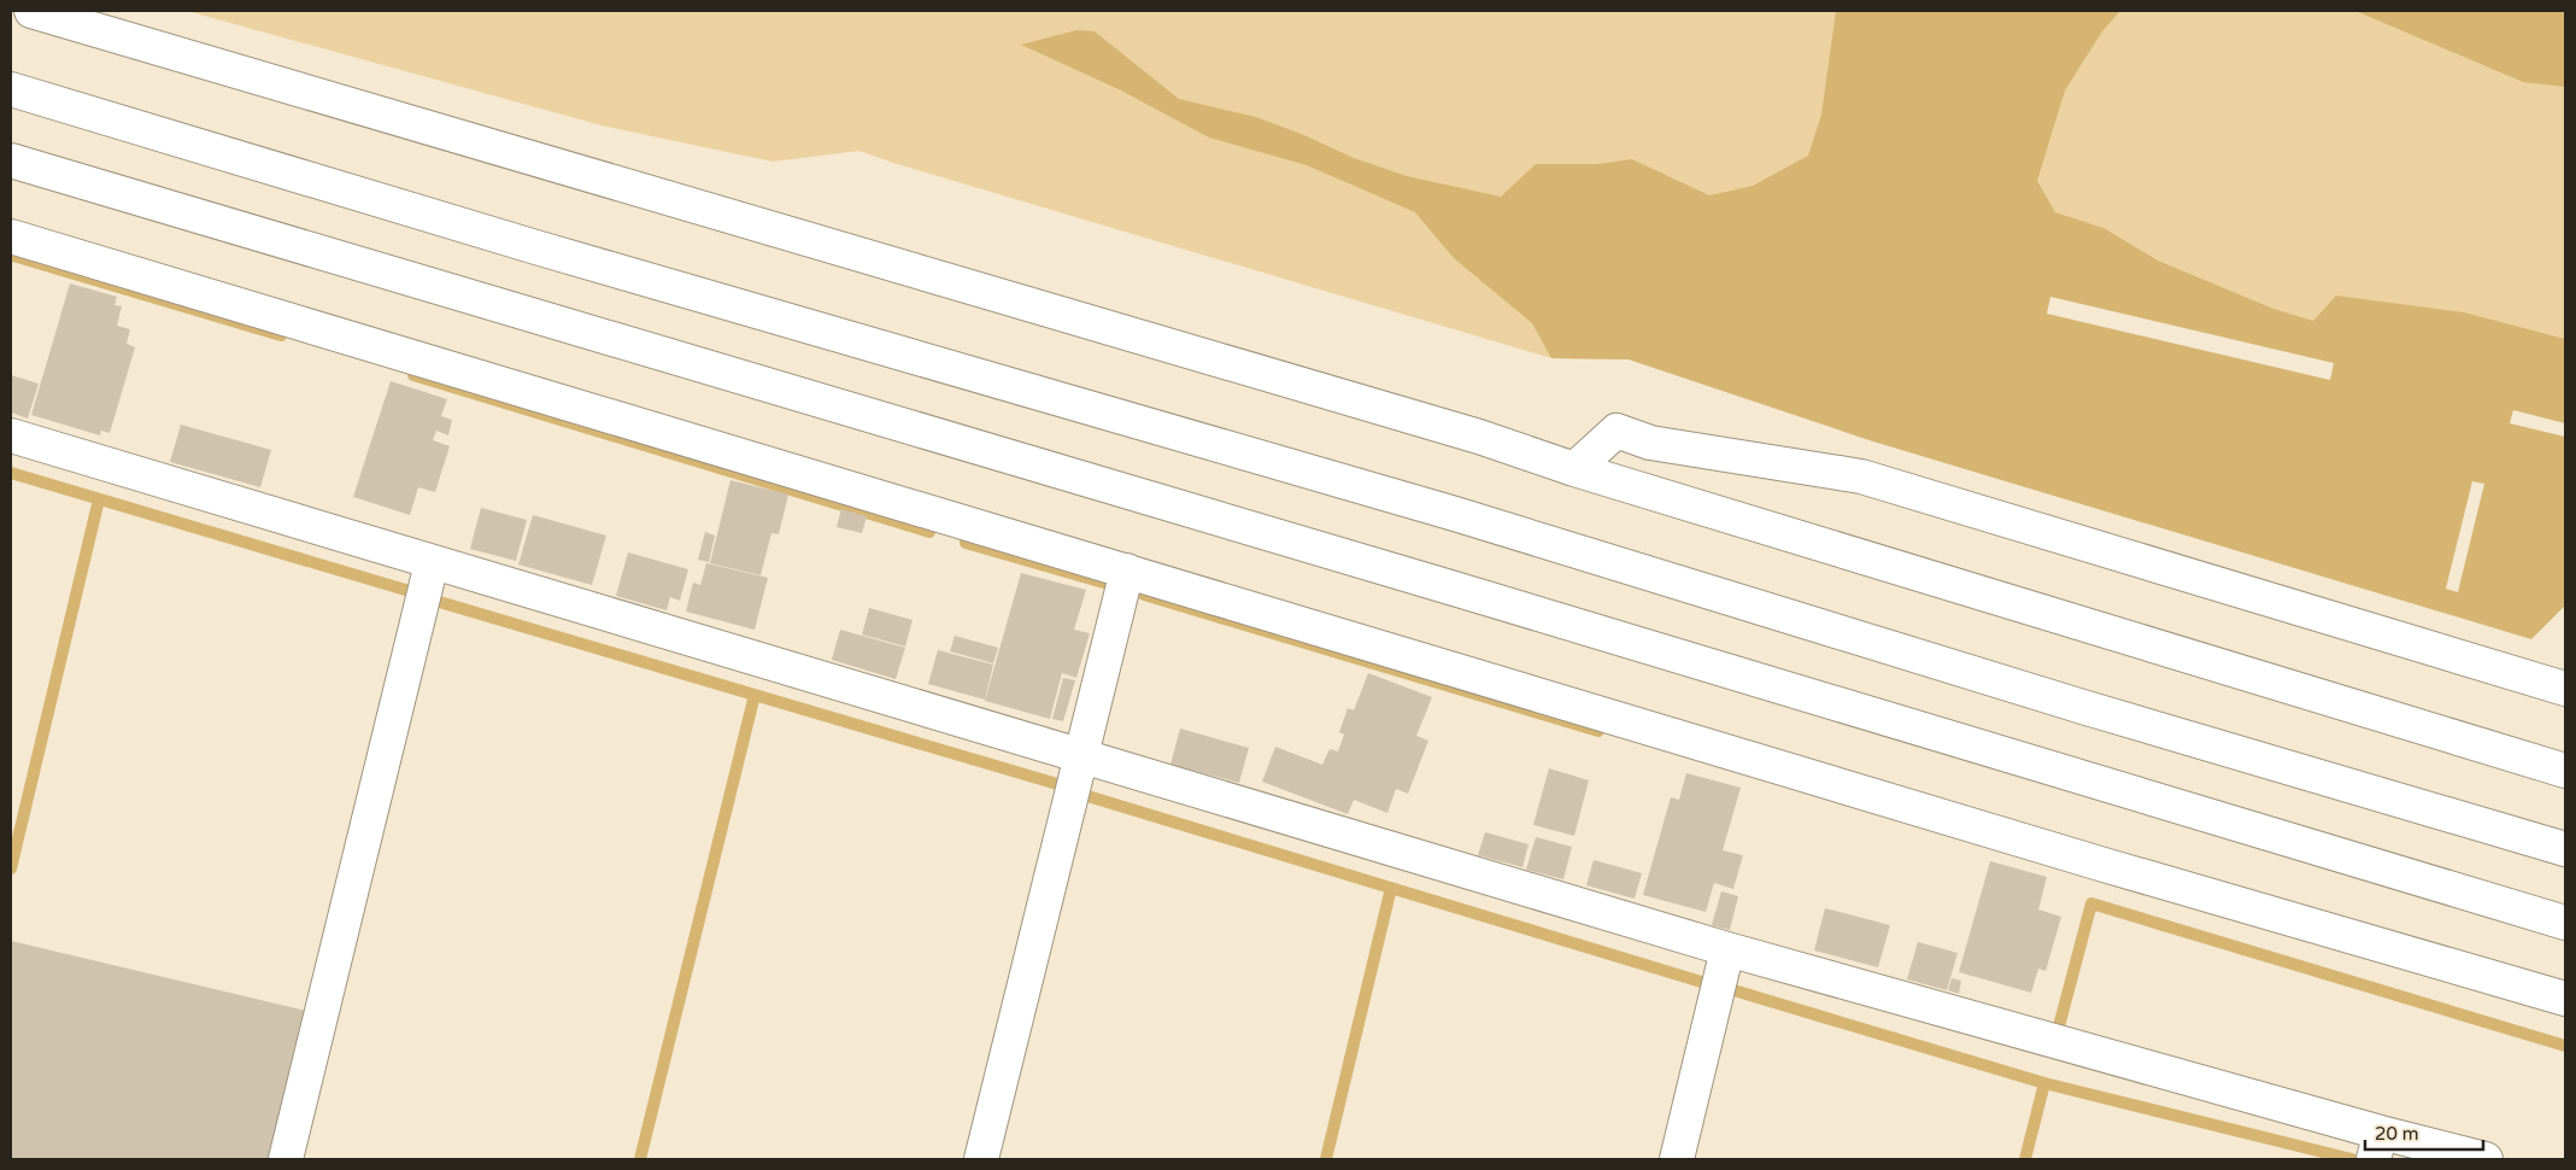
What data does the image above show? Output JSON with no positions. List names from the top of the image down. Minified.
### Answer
{"scale_bar":"20 m"}
